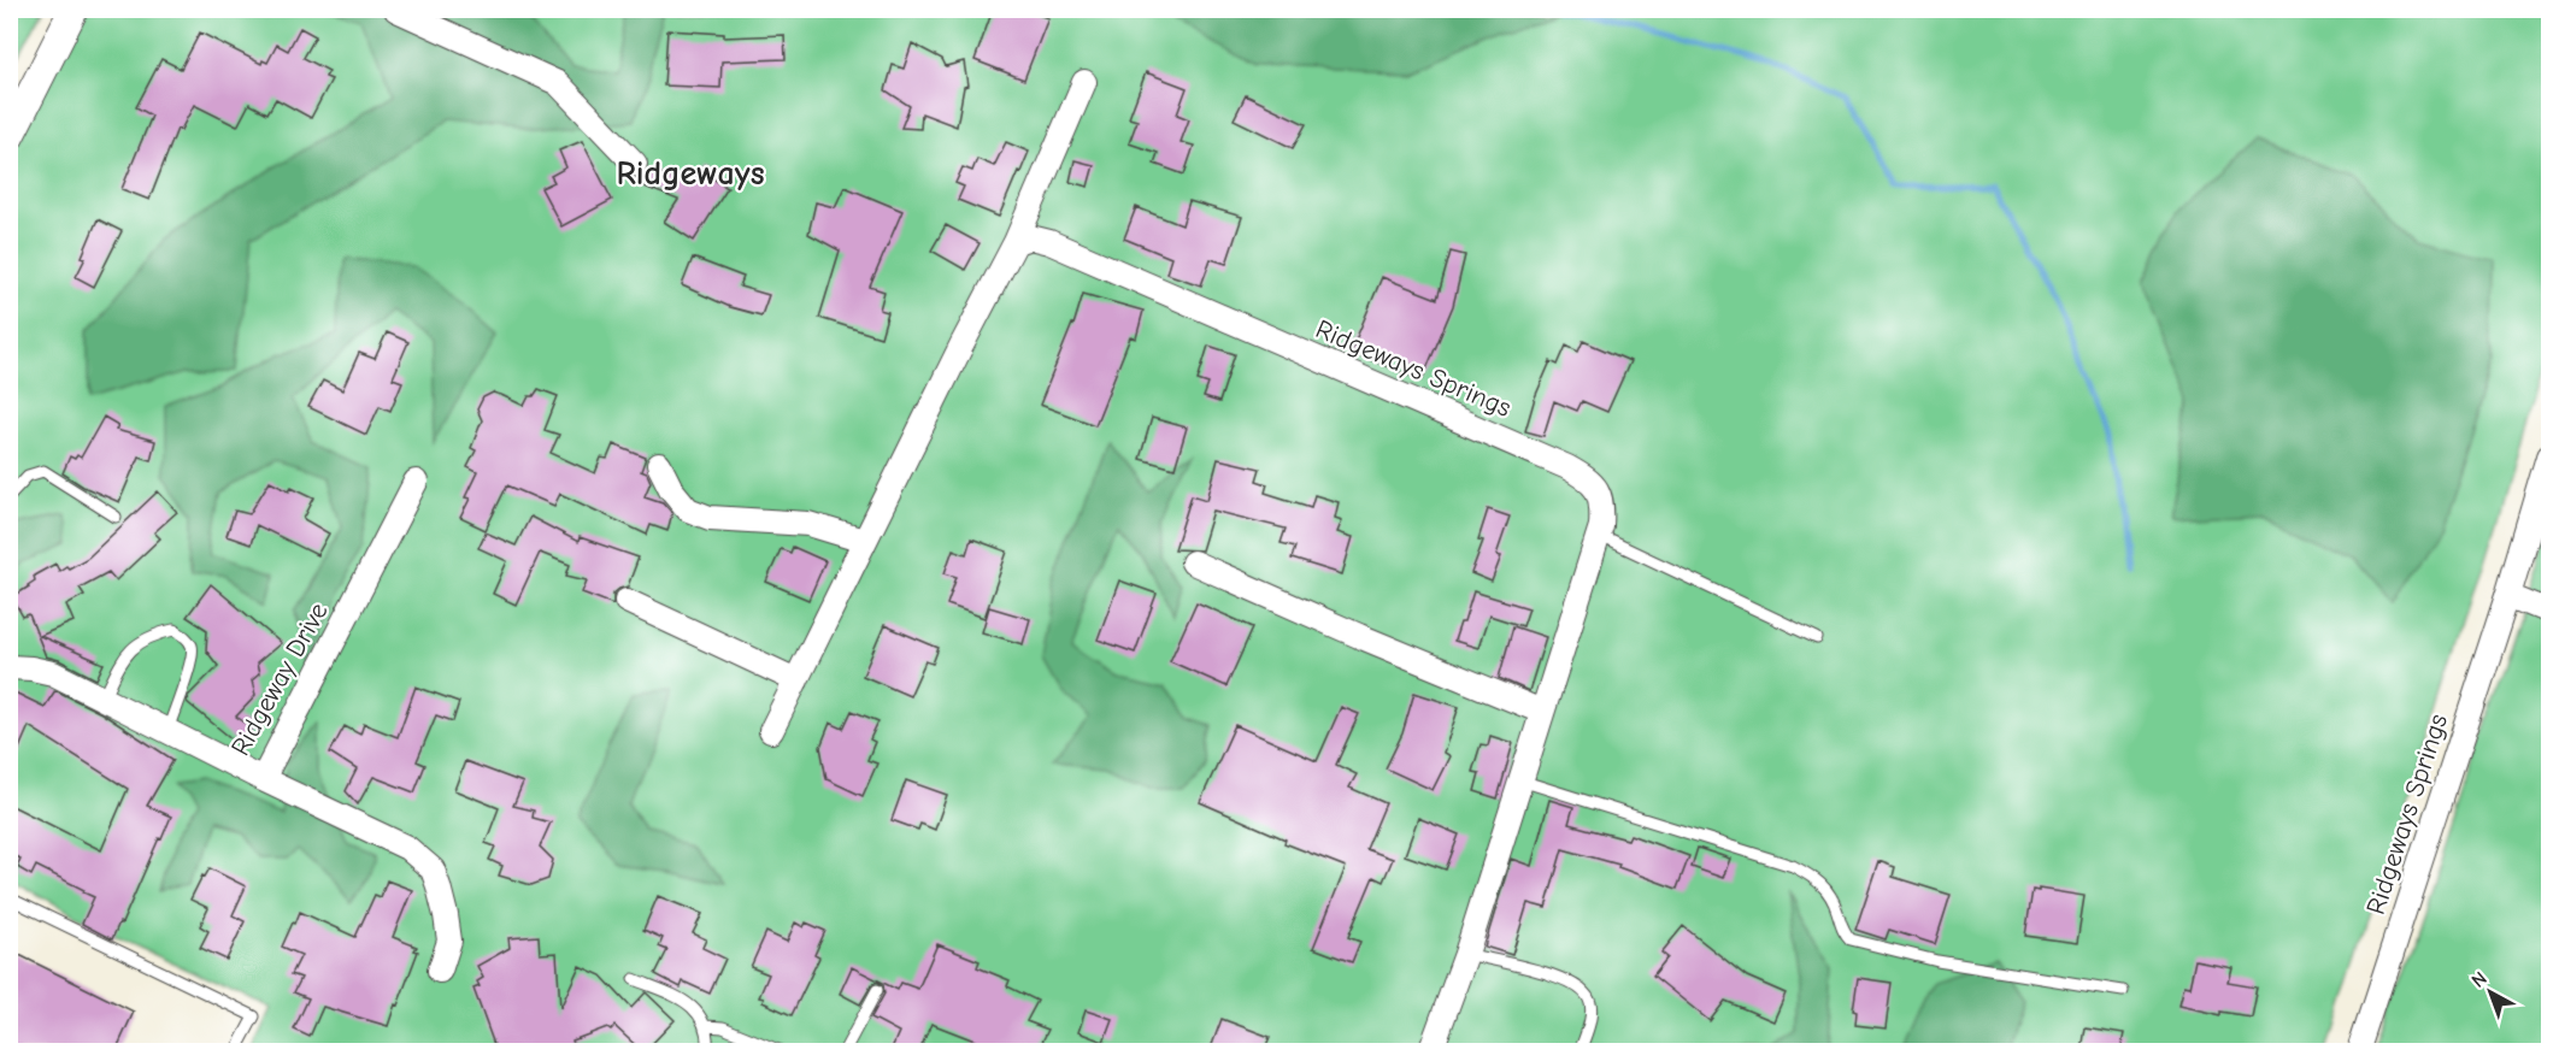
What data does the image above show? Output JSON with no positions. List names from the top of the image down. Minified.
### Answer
{"streets":{"street":["Ridgeways Springs","Ridgeway Drive"]},"districts":["Ridgeways"],"north":"top left"}
